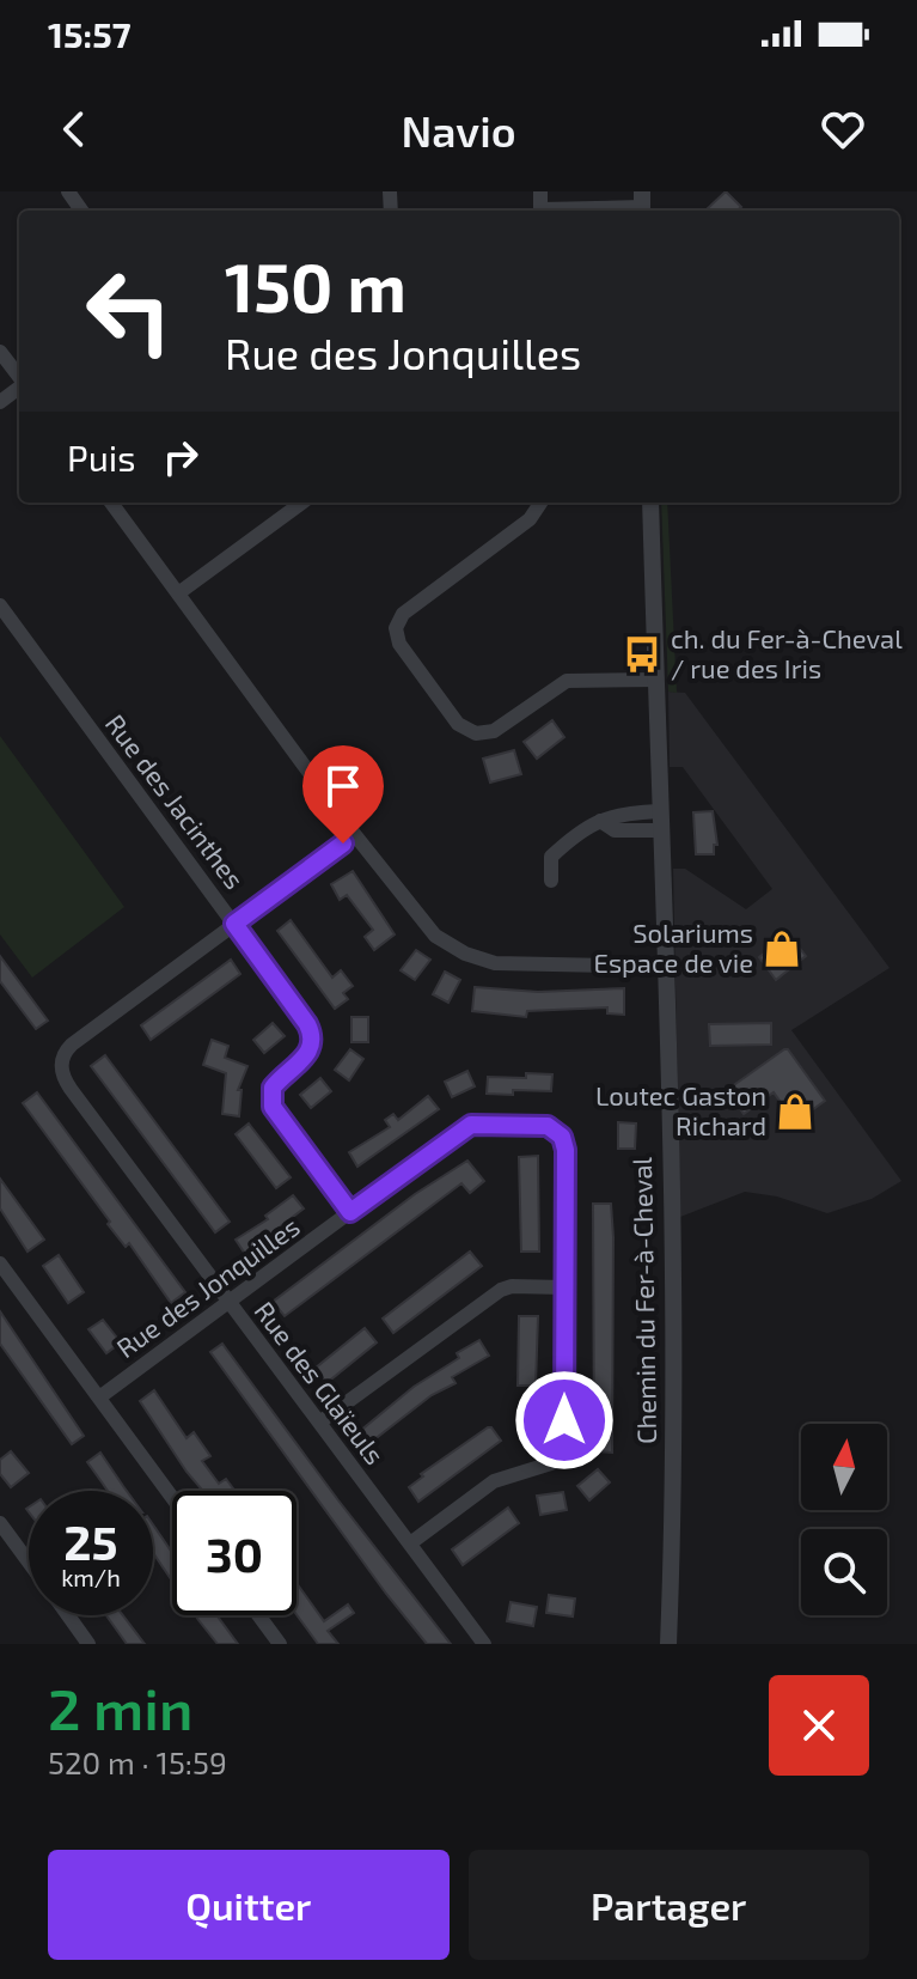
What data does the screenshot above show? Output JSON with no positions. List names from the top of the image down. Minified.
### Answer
{"streets":{"street":["Rue des Jacinthes","Rue des Jonquilles","Chemin du Fer-à-Cheval","Rue des Glaïeuls"]},"crossings":[["Rue des Jacinthes","Rue des Jonquilles"],["Rue des Jacinthes","Rue des Glaïeuls"],["Rue des Jonquilles","Rue des Glaïeuls"]],"places":{"bus stop":["ch. du Fer-à-Cheval / rue des Iris"],"shop":["Solariums Espace de vie","Loutec Gaston Richard"]},"north":"top","page":{"status":"15:57","header":"Navio","turn":["150 m","Rue des Jonquilles"],"then":"Puis","speed":"25 km/h","limit":"30","heading":["2 min","520 m · 15:59"],"buttons":["Quitter","Partager"]}}
